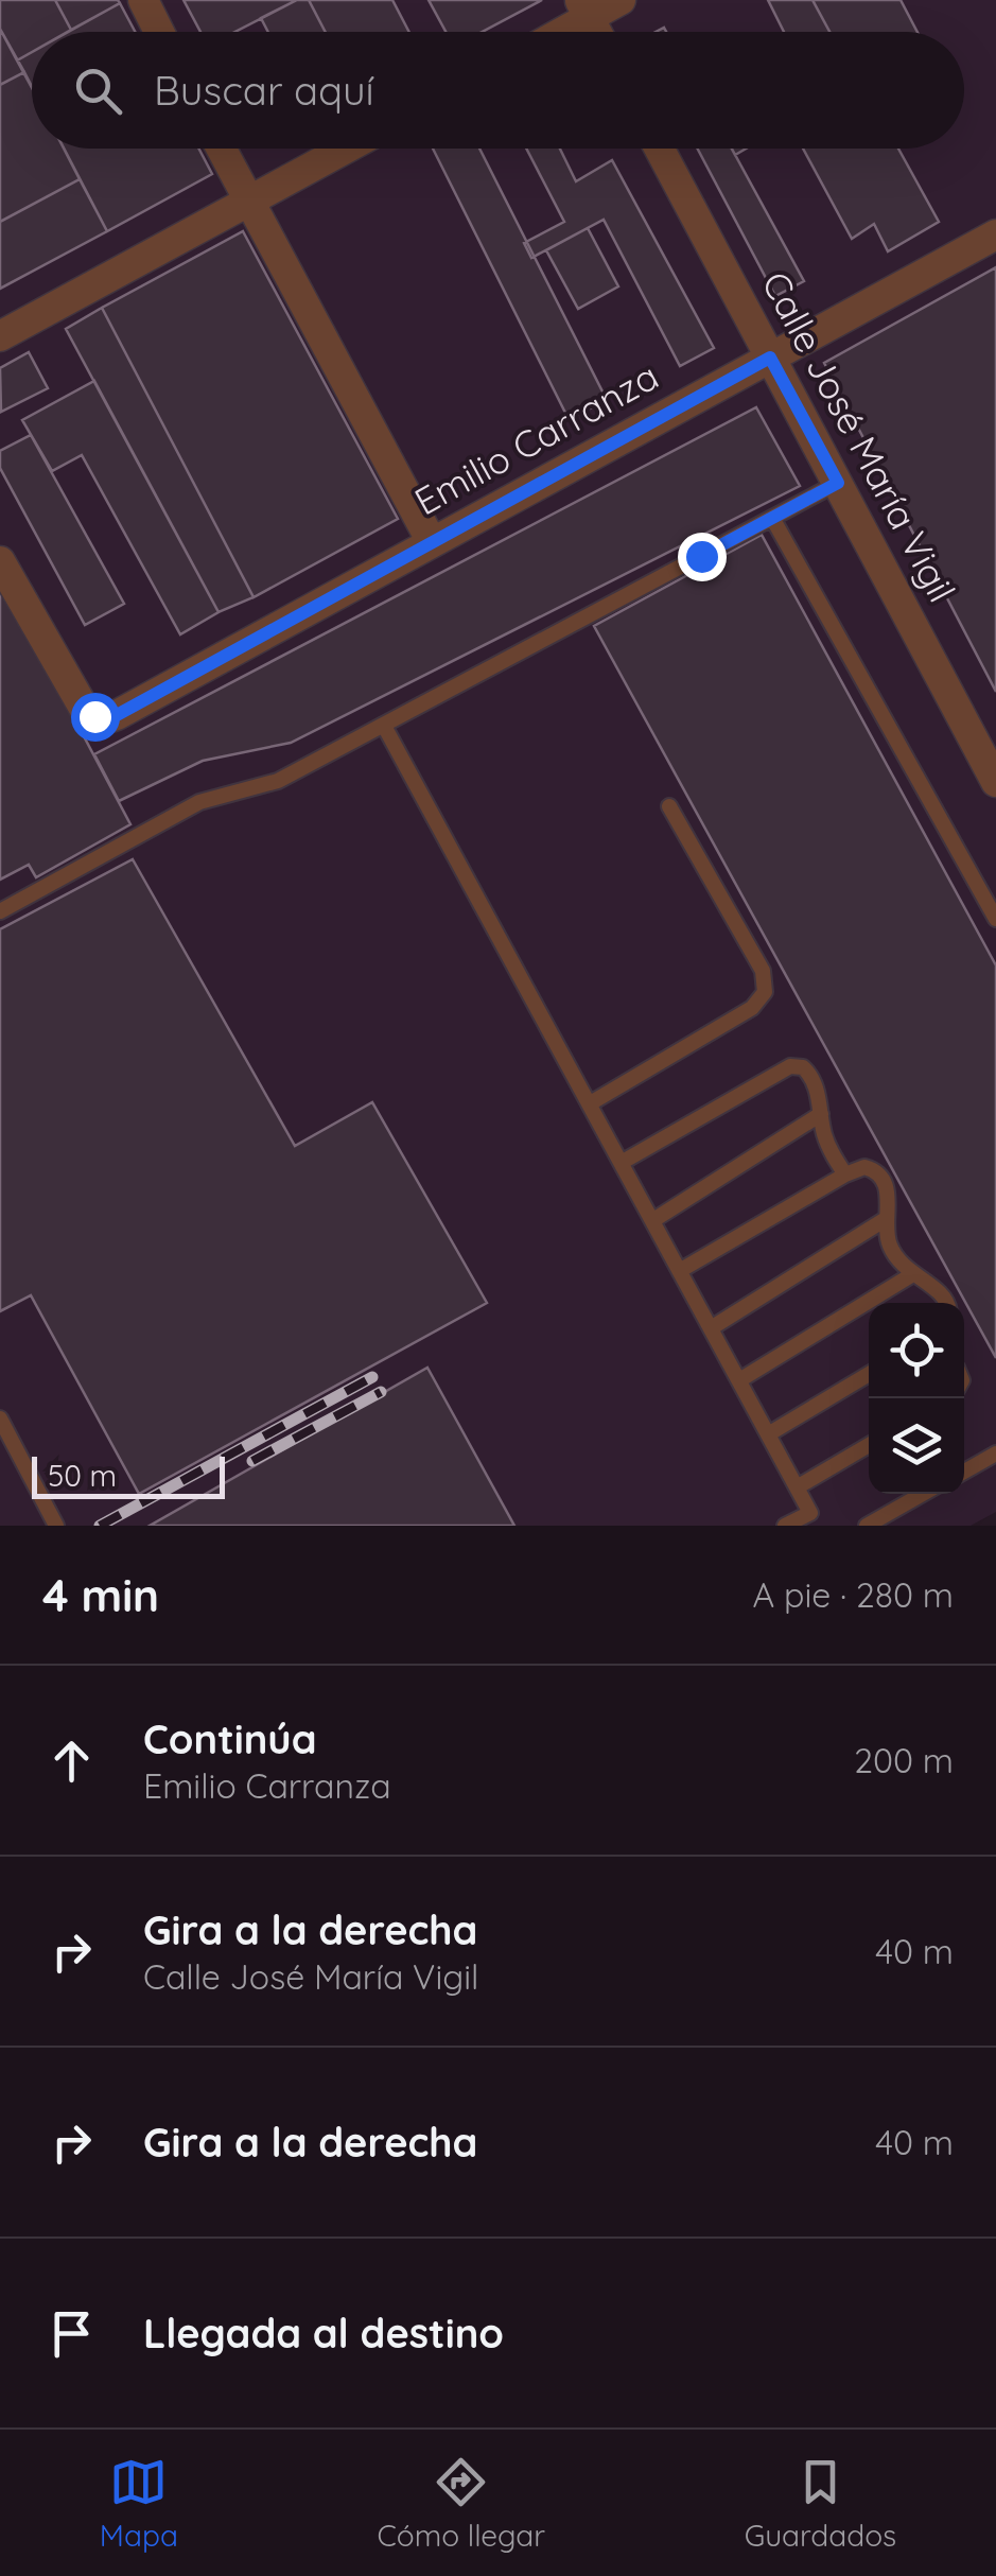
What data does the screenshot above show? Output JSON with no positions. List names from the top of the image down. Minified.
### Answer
{"streets":{"street":["Calle José María Vigil","Emilio Carranza"]},"crossings":[["Calle José María Vigil","Emilio Carranza"]],"scale_bar":"50 m","page":{"search":"Buscar aquí","scale":"50 m","heading":["4 min","A pie · 280 m"],"list":[["Continúa","Emilio Carranza","200 m"],["Gira a la derecha","Calle José María Vigil","40 m"],["Gira a la derecha","40 m"],"Llegada al destino"],"nav":["Mapa","Cómo llegar","Guardados"]}}
